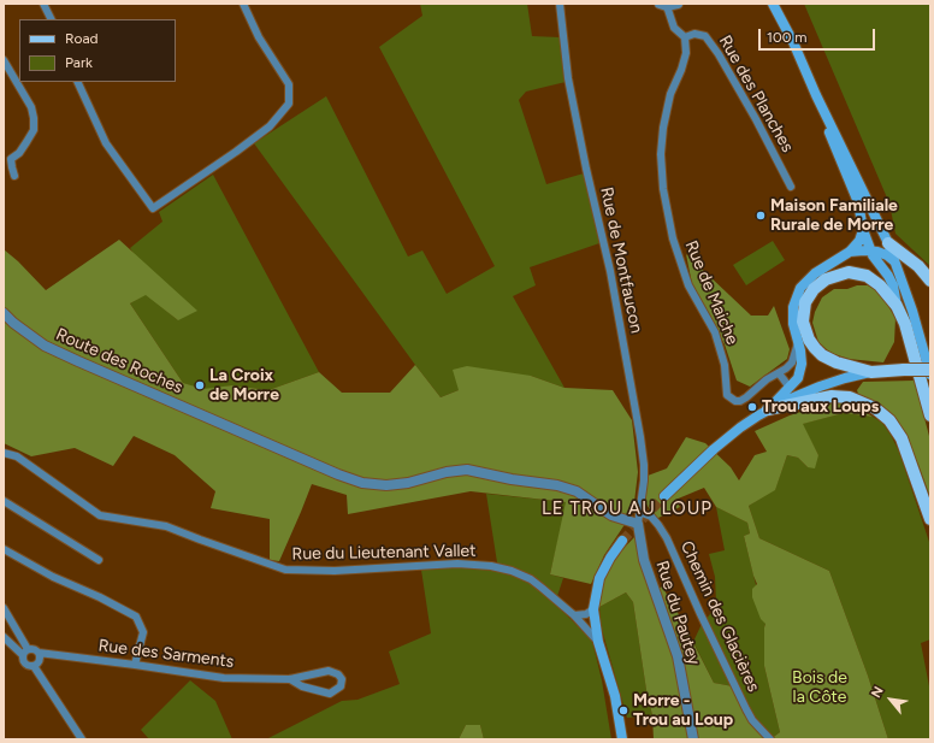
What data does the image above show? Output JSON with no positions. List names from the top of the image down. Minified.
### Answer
{"streets":{"street":["Rue des Planches","Rue de Montfaucon","Rue de Maiche","Route des Roches","Rue du Lieutenant Vallet","Rue du Pautey","Chemin des Glacières","Rue des Sarments"]},"crossings":[["Rue des Planches","Rue de Maiche"],["Rue de Montfaucon","Route des Roches"],["Rue de Montfaucon","Rue du Pautey"],["Rue de Montfaucon","Chemin des Glacières"],["Route des Roches","Rue du Pautey"]],"districts":["LE TROU AU LOUP"],"parks":["Bois de la Côte"],"places":["Maison Familiale Rurale de Morre","La Croix de Morre","Trou aux Loups","Morre - Trou au Loup"],"legend":["Road","Park"],"scale_bar":"100 m","north":"top left"}
